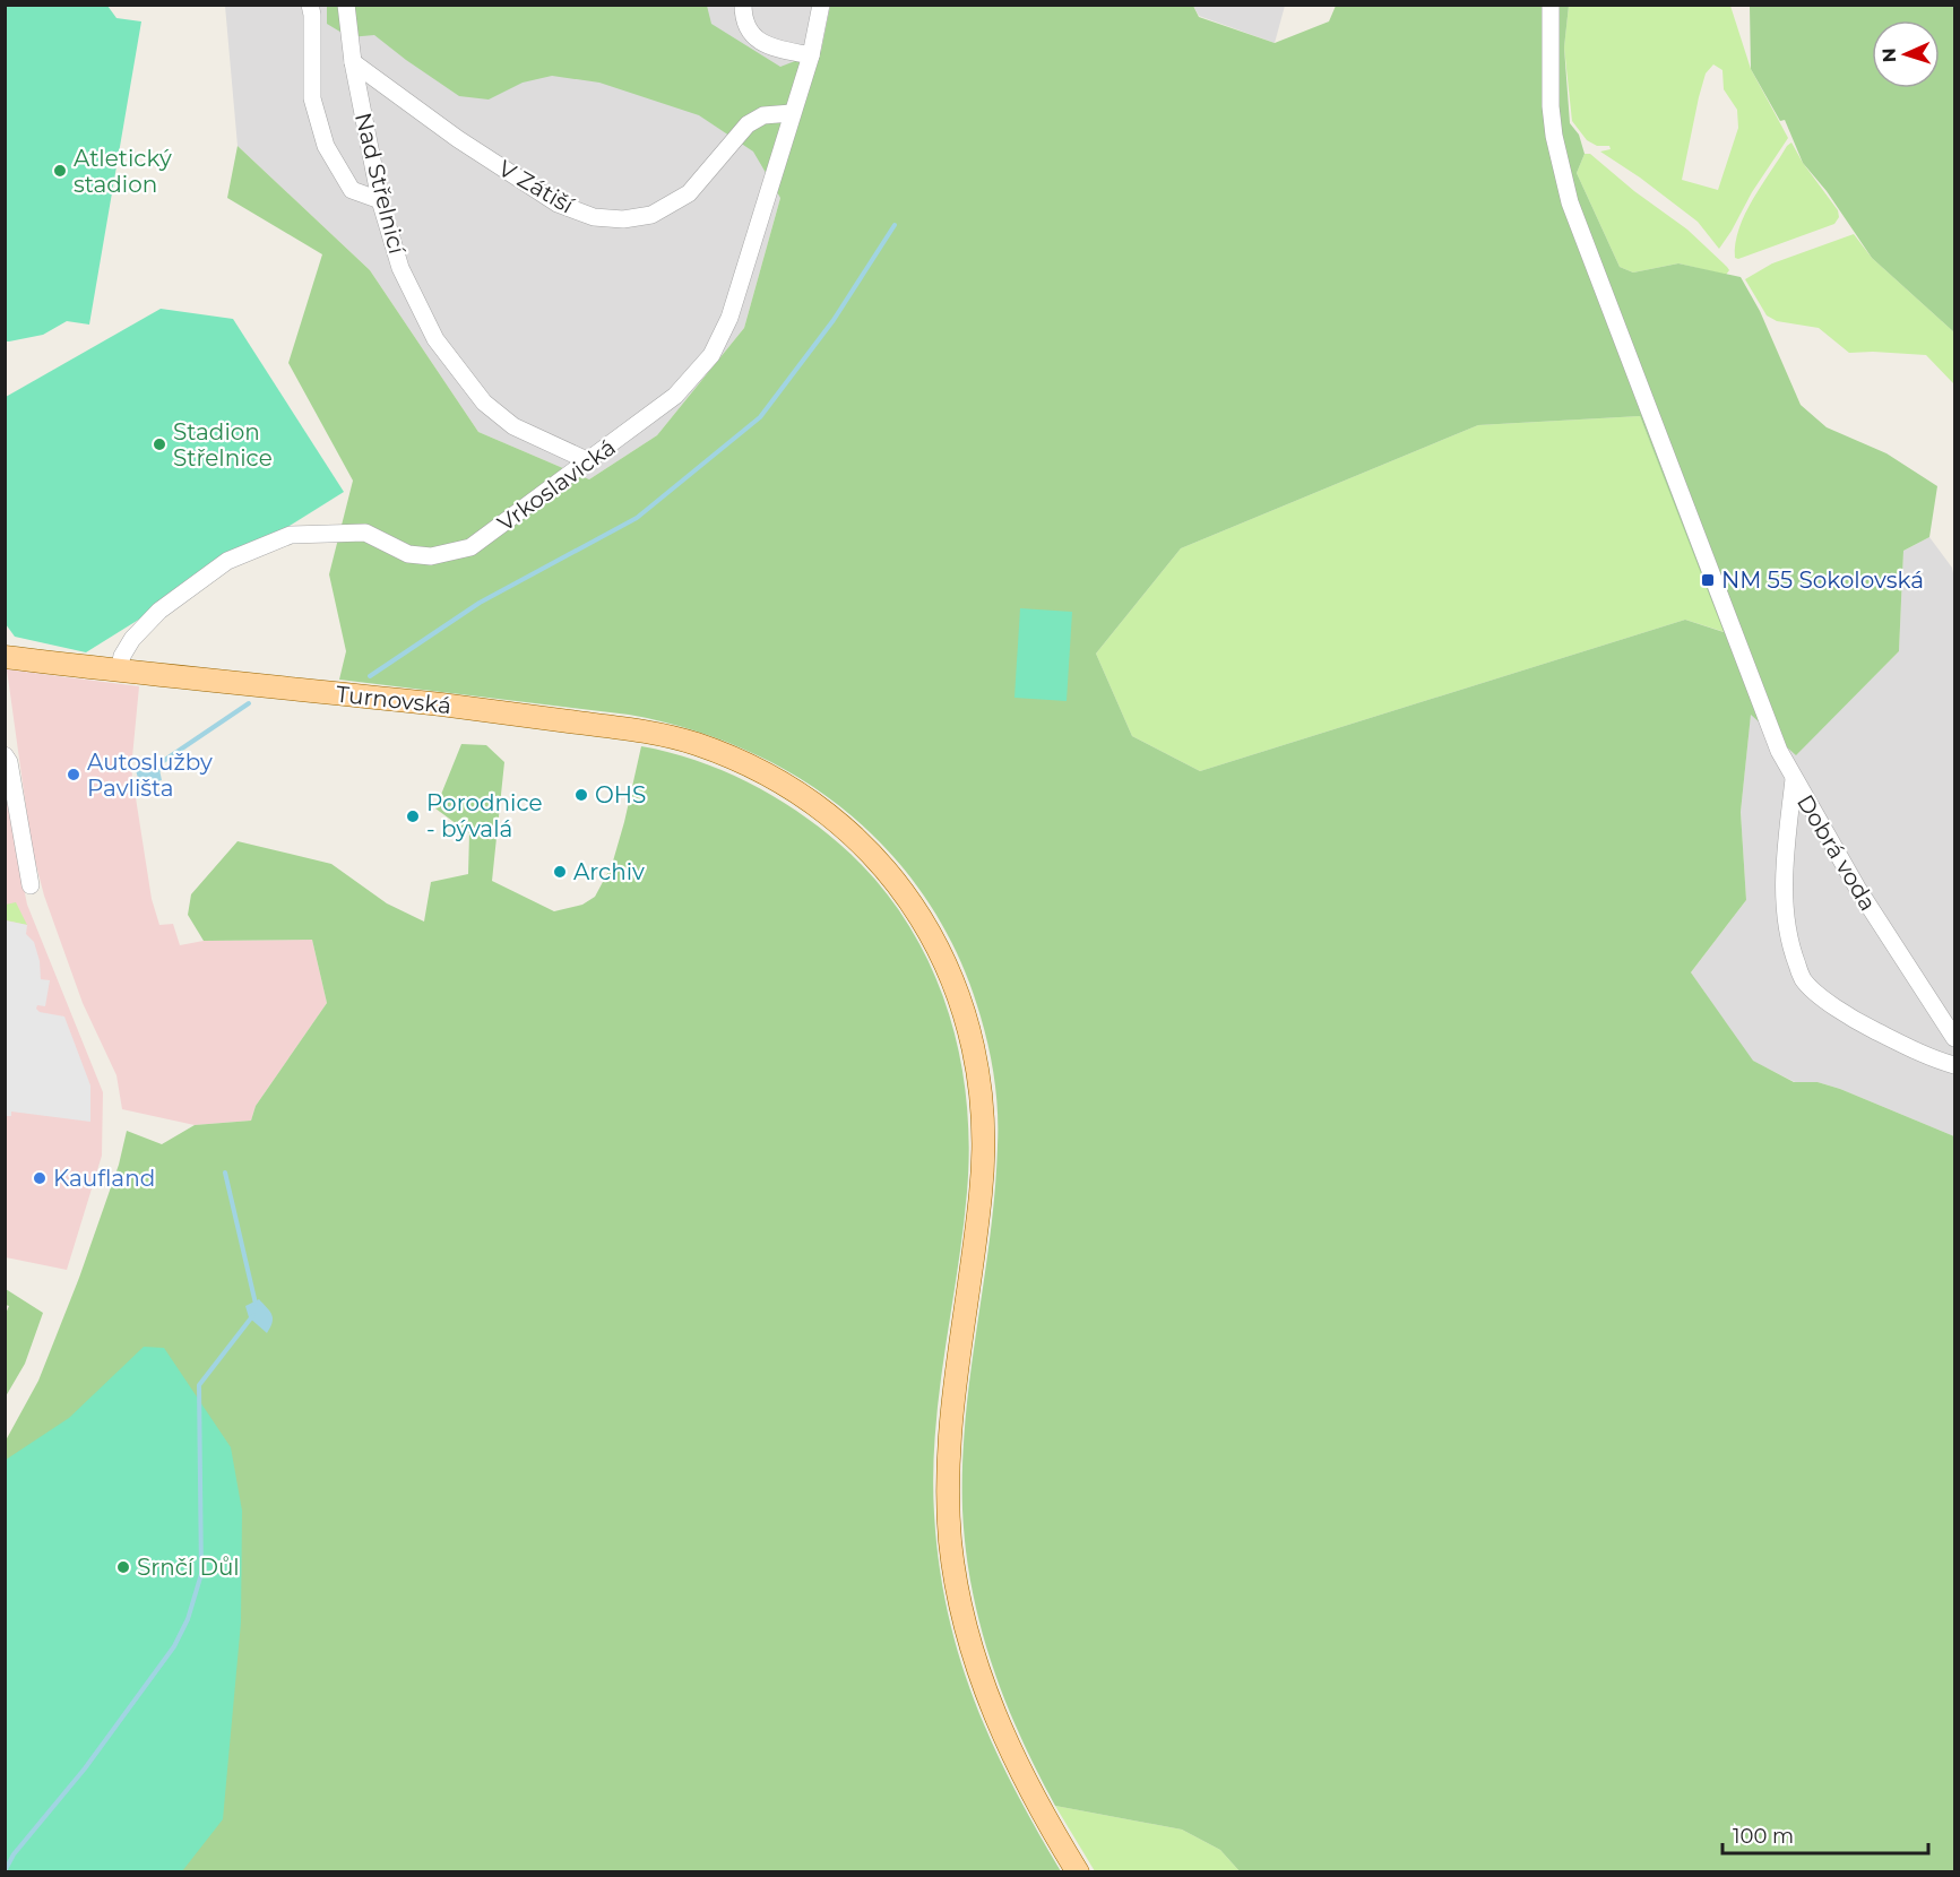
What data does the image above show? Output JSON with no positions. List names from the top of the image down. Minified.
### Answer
{"streets":{"main road":["Turnovská"],"street":["Nad Střelnicí","V Zátiší","Vrkoslavická","Dobrá voda"]},"crossings":[["Nad Střelnicí","V Zátiší"],["Nad Střelnicí","Vrkoslavická"],["V Zátiší","Vrkoslavická"],["Vrkoslavická","Turnovská"]],"places":{"other":["Atletický stadion","Stadion Střelnice","Autoslužby Pavlišta","OHS","Porodnice - bývalá","Archiv","Kaufland","Srnčí Důl"],"transit":["NM 55 Sokolovská"]},"scale_bar":"100 m","north":"left"}
